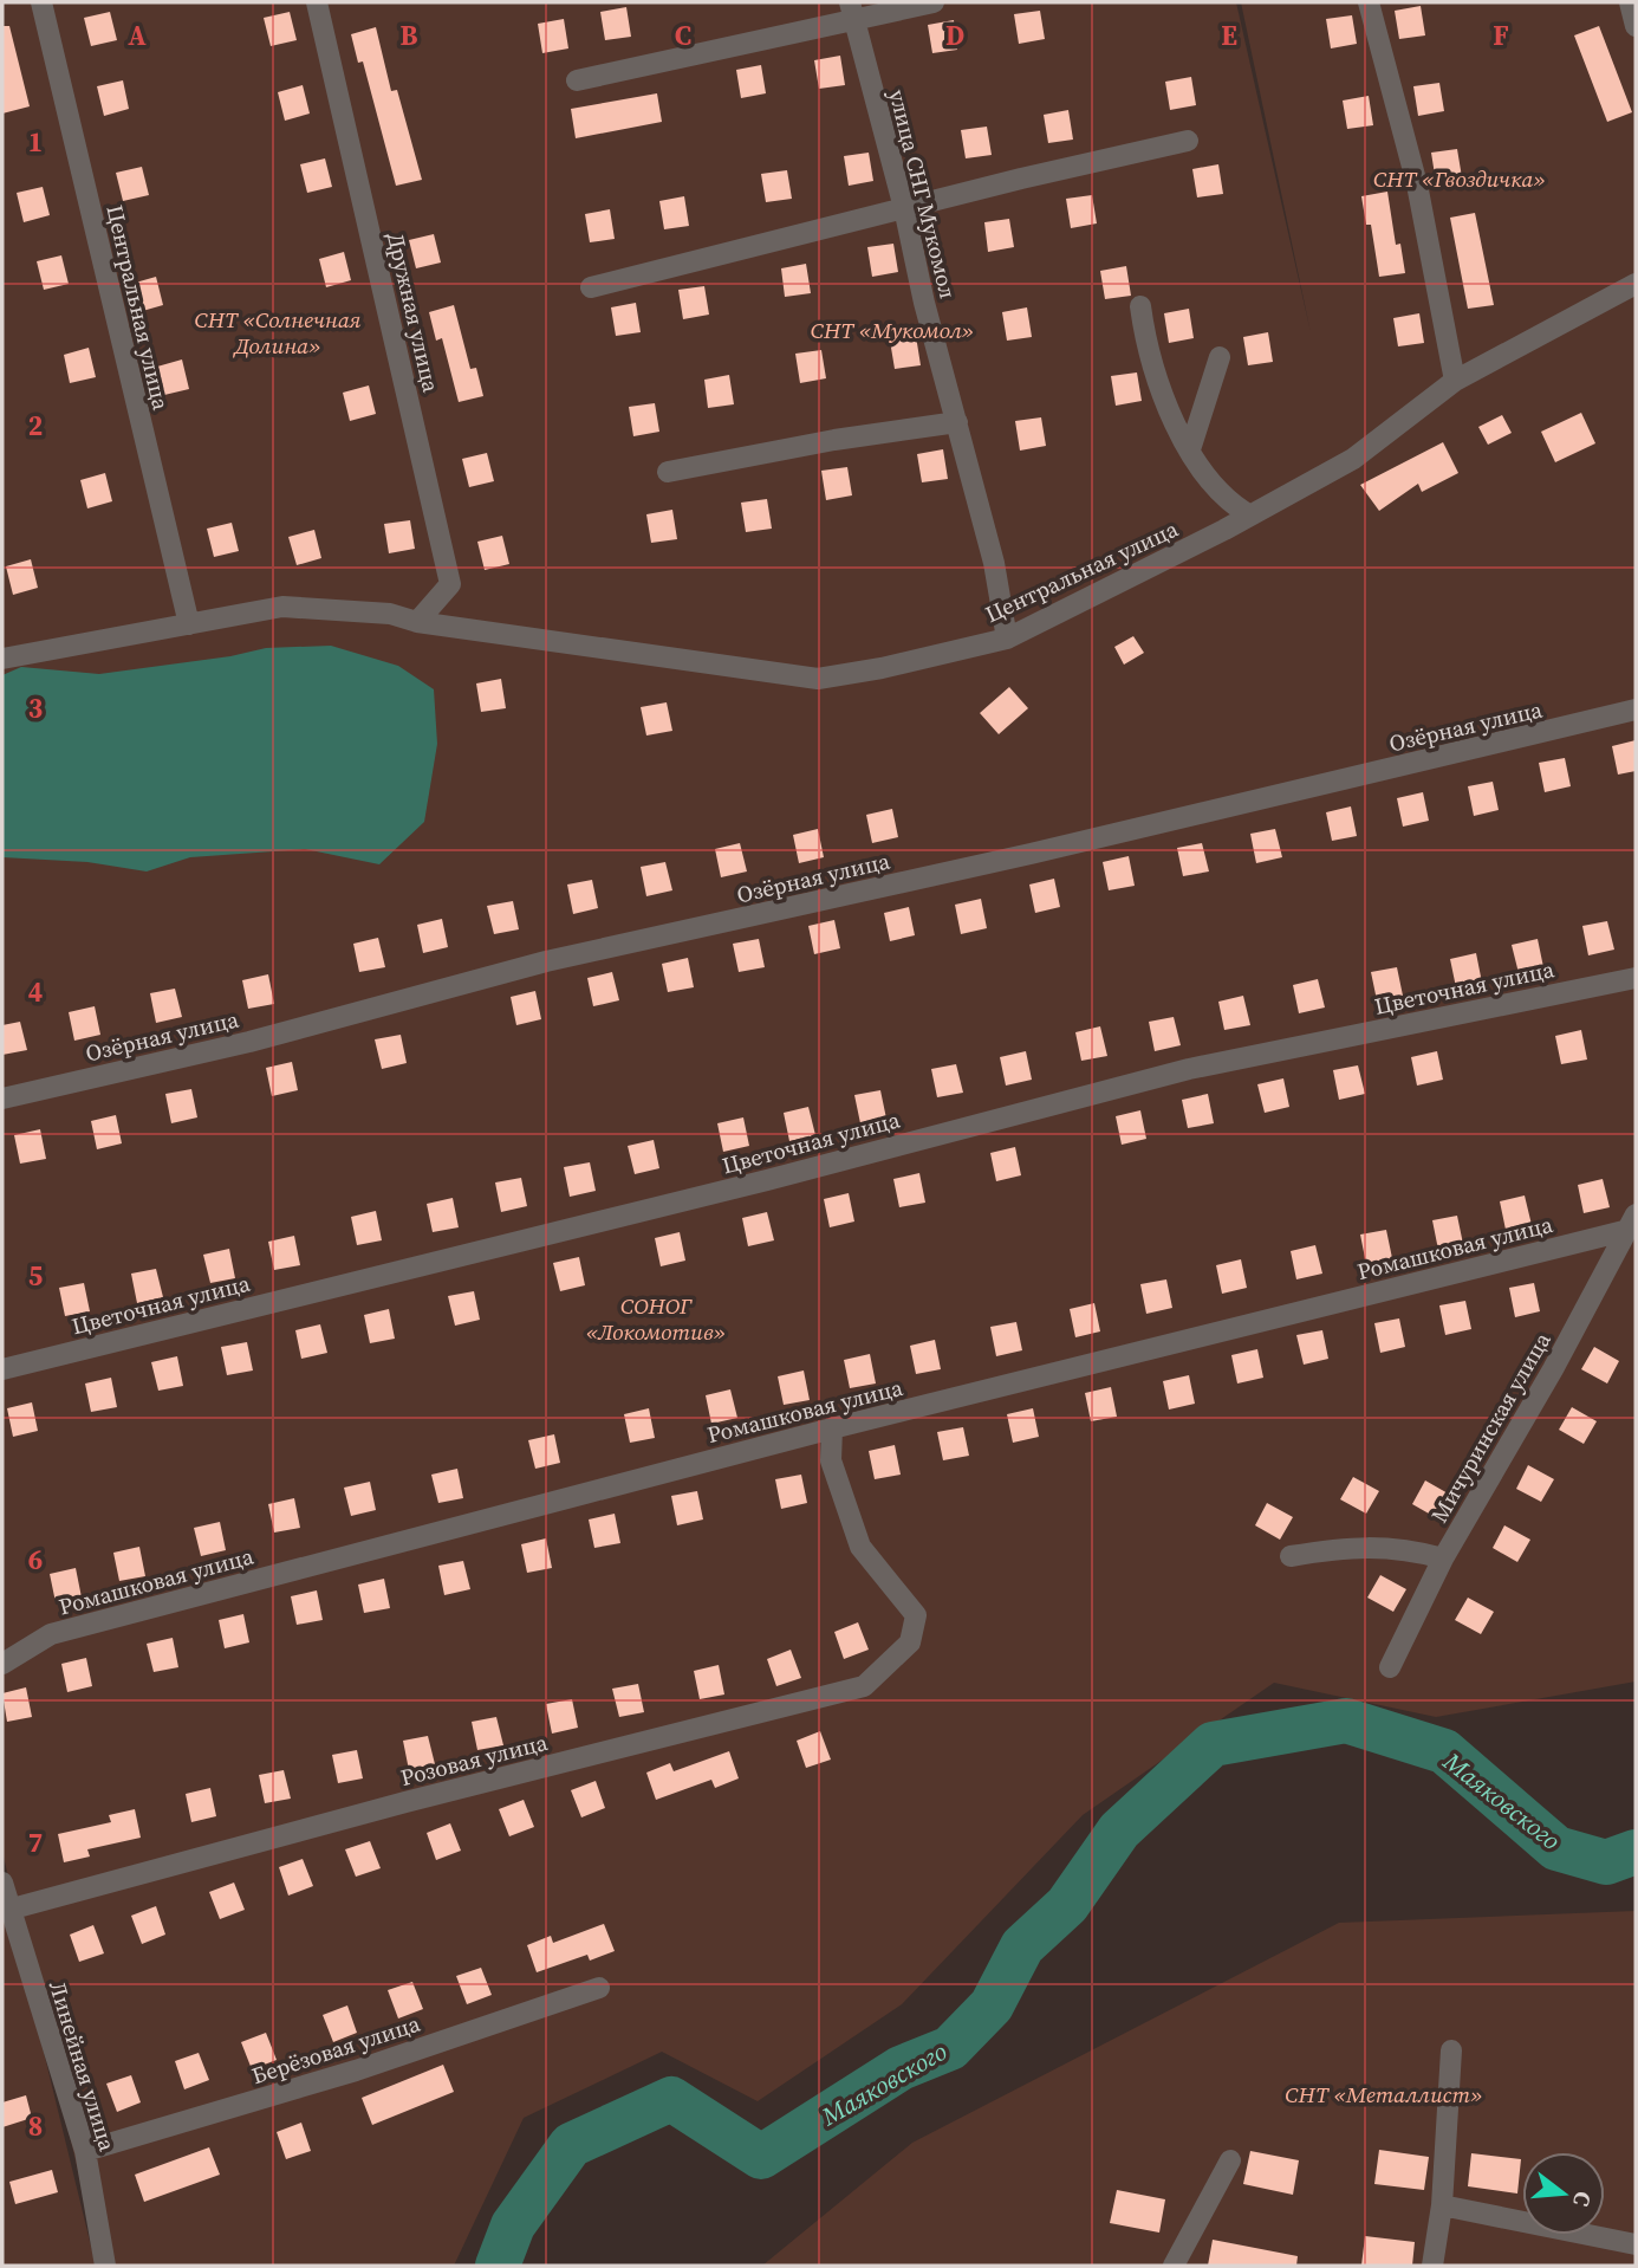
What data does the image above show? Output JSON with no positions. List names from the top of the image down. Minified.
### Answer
{"streets":{"street":["улица СНГ Мукомол","Центральная улица","Дружная улица","Озёрная улица","Цветочная улица","Ромашковая улица","Мичуринская улица","Розовая улица","Берёзовая улица","Линейная улица"]},"crossings":[["улица СНГ Мукомол","Центральная улица"],["Центральная улица","Дружная улица"],["Ромашковая улица","Мичуринская улица"],["Ромашковая улица","Розовая улица"],["Розовая улица","Линейная улица"],["Берёзовая улица","Линейная улица"]],"water":["Маяковского"],"parks":["СНТ «Гвоздичка»","СНТ «Солнечная Долина»","СНТ «Мукомол»","СОНОГ «Локомотив»","СНТ «Металлист»"],"north":"right","grid":{"columns":["A","B","C","D","E","F"],"rows":["1","2","3","4","5","6","7","8"]}}
